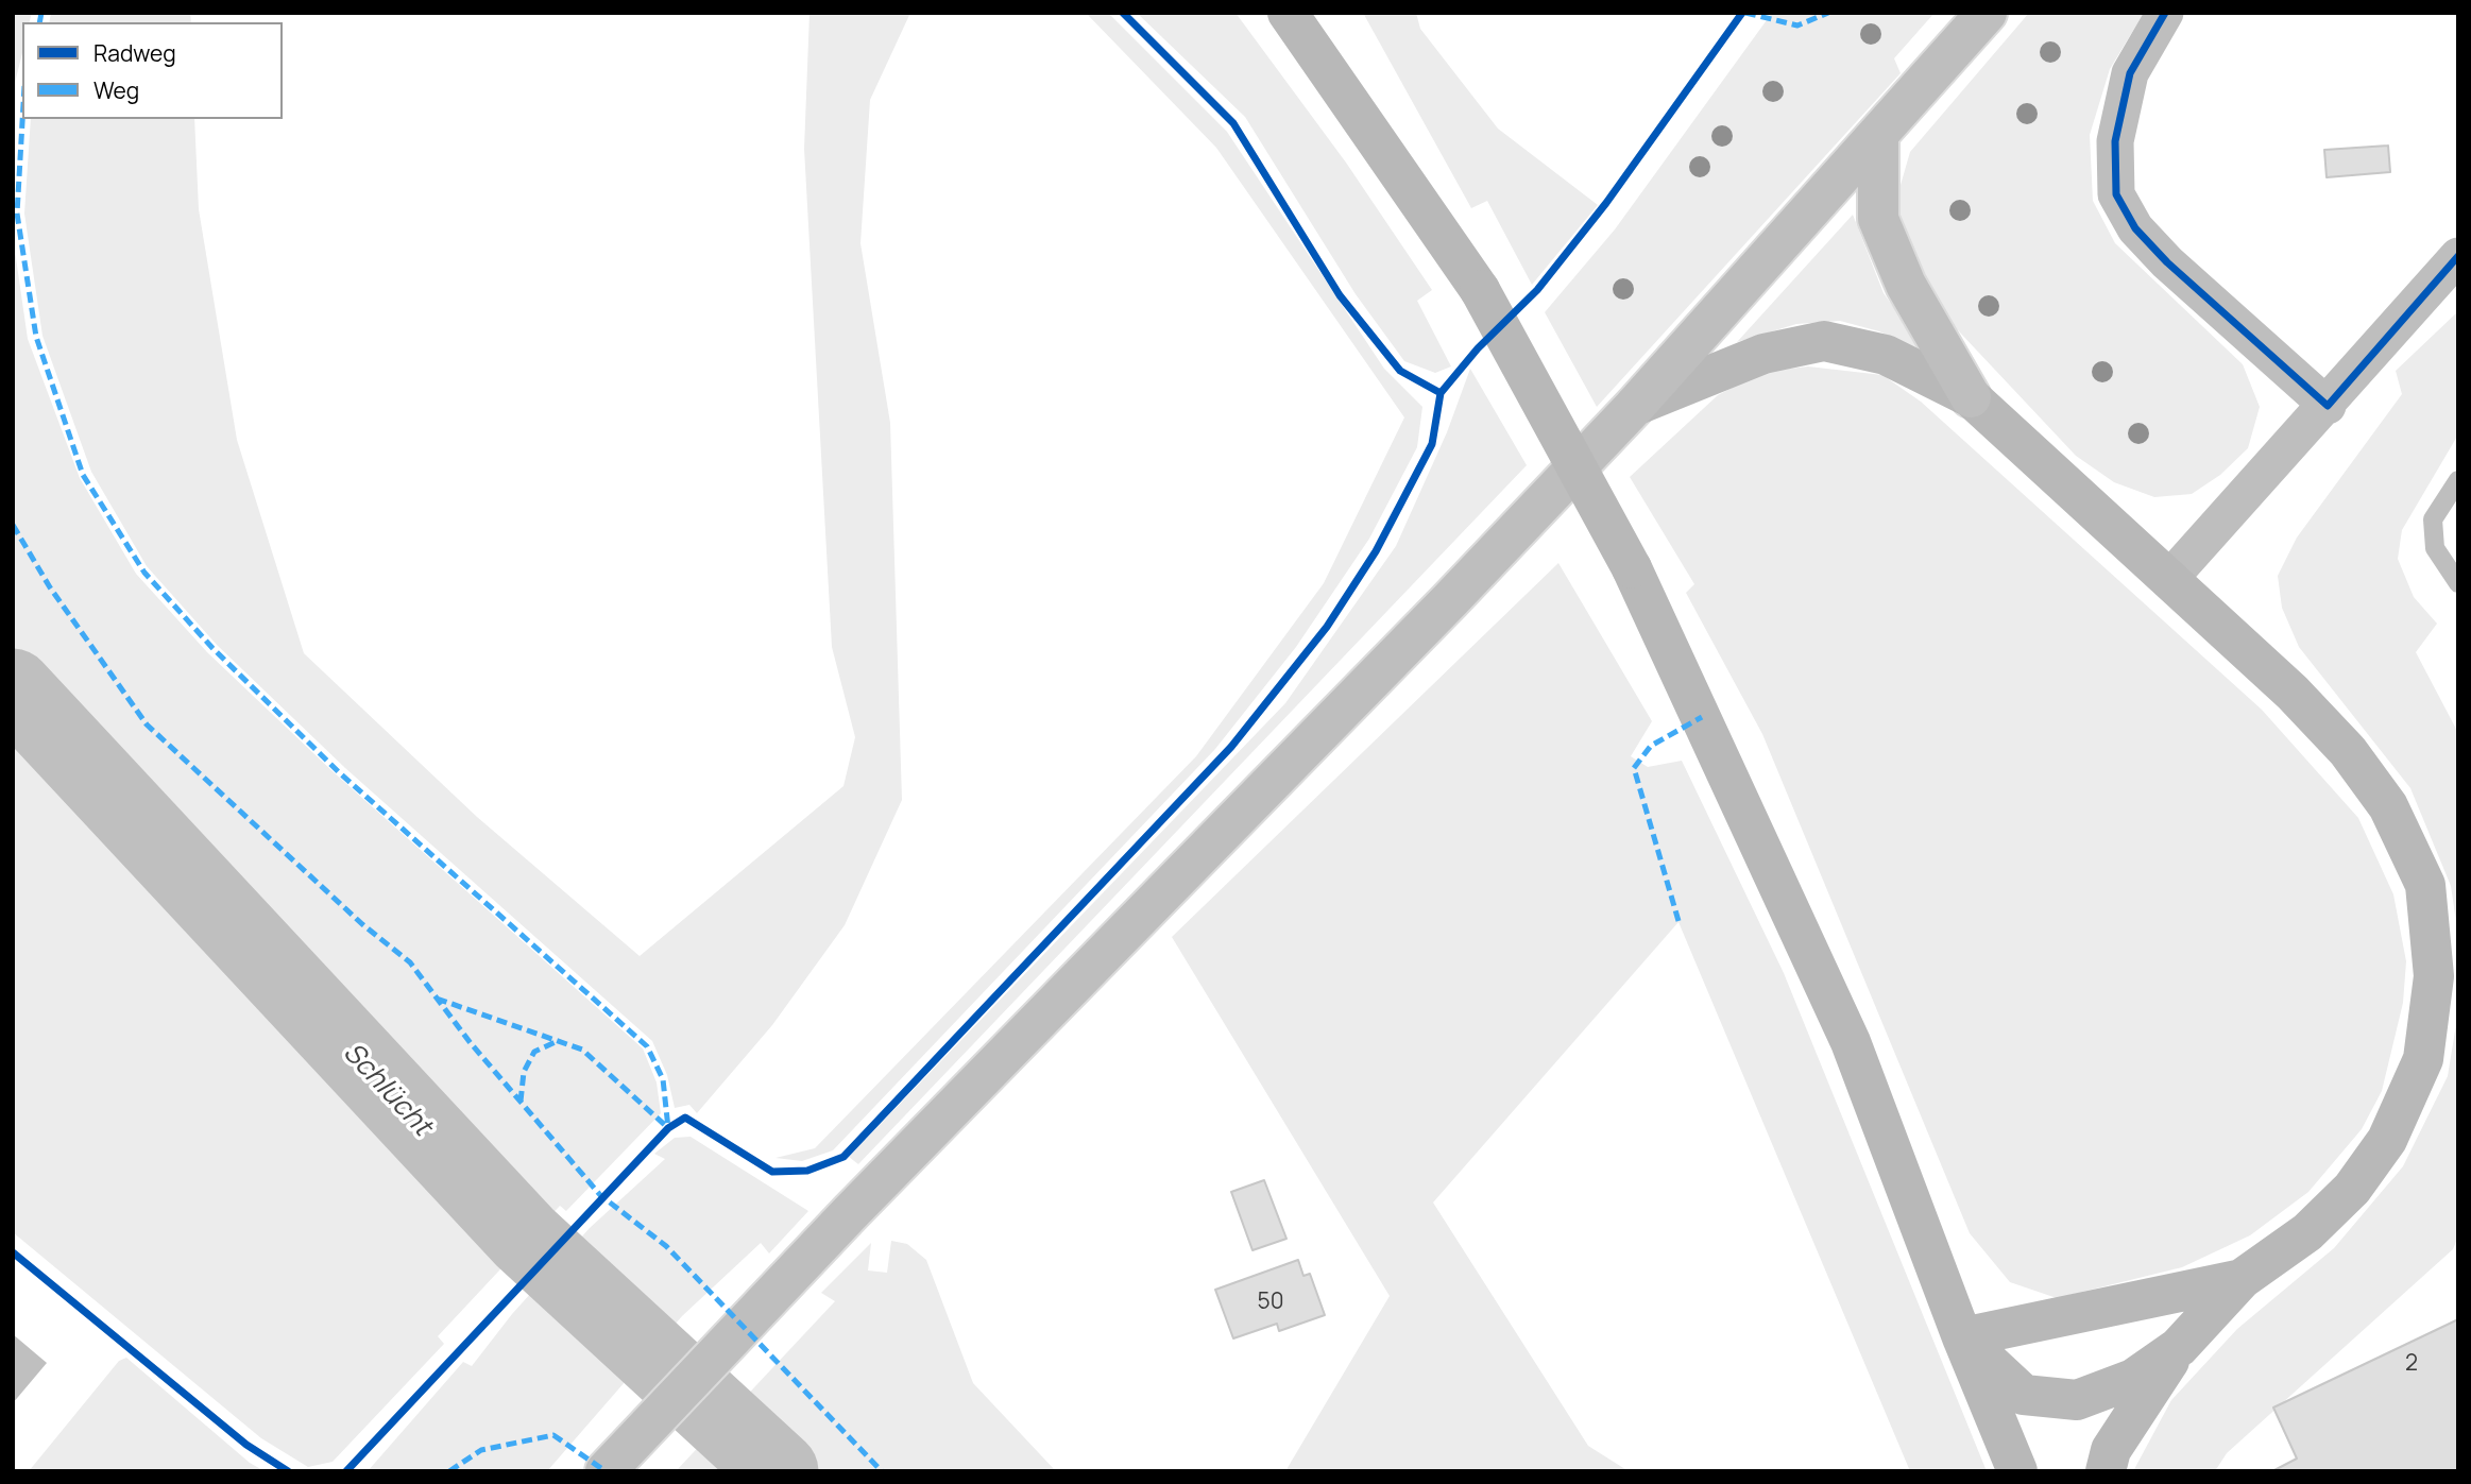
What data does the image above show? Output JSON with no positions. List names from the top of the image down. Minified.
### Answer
{"water":["Schlücht"],"house_numbers":["50","2"],"legend":["Radweg","Weg"]}
